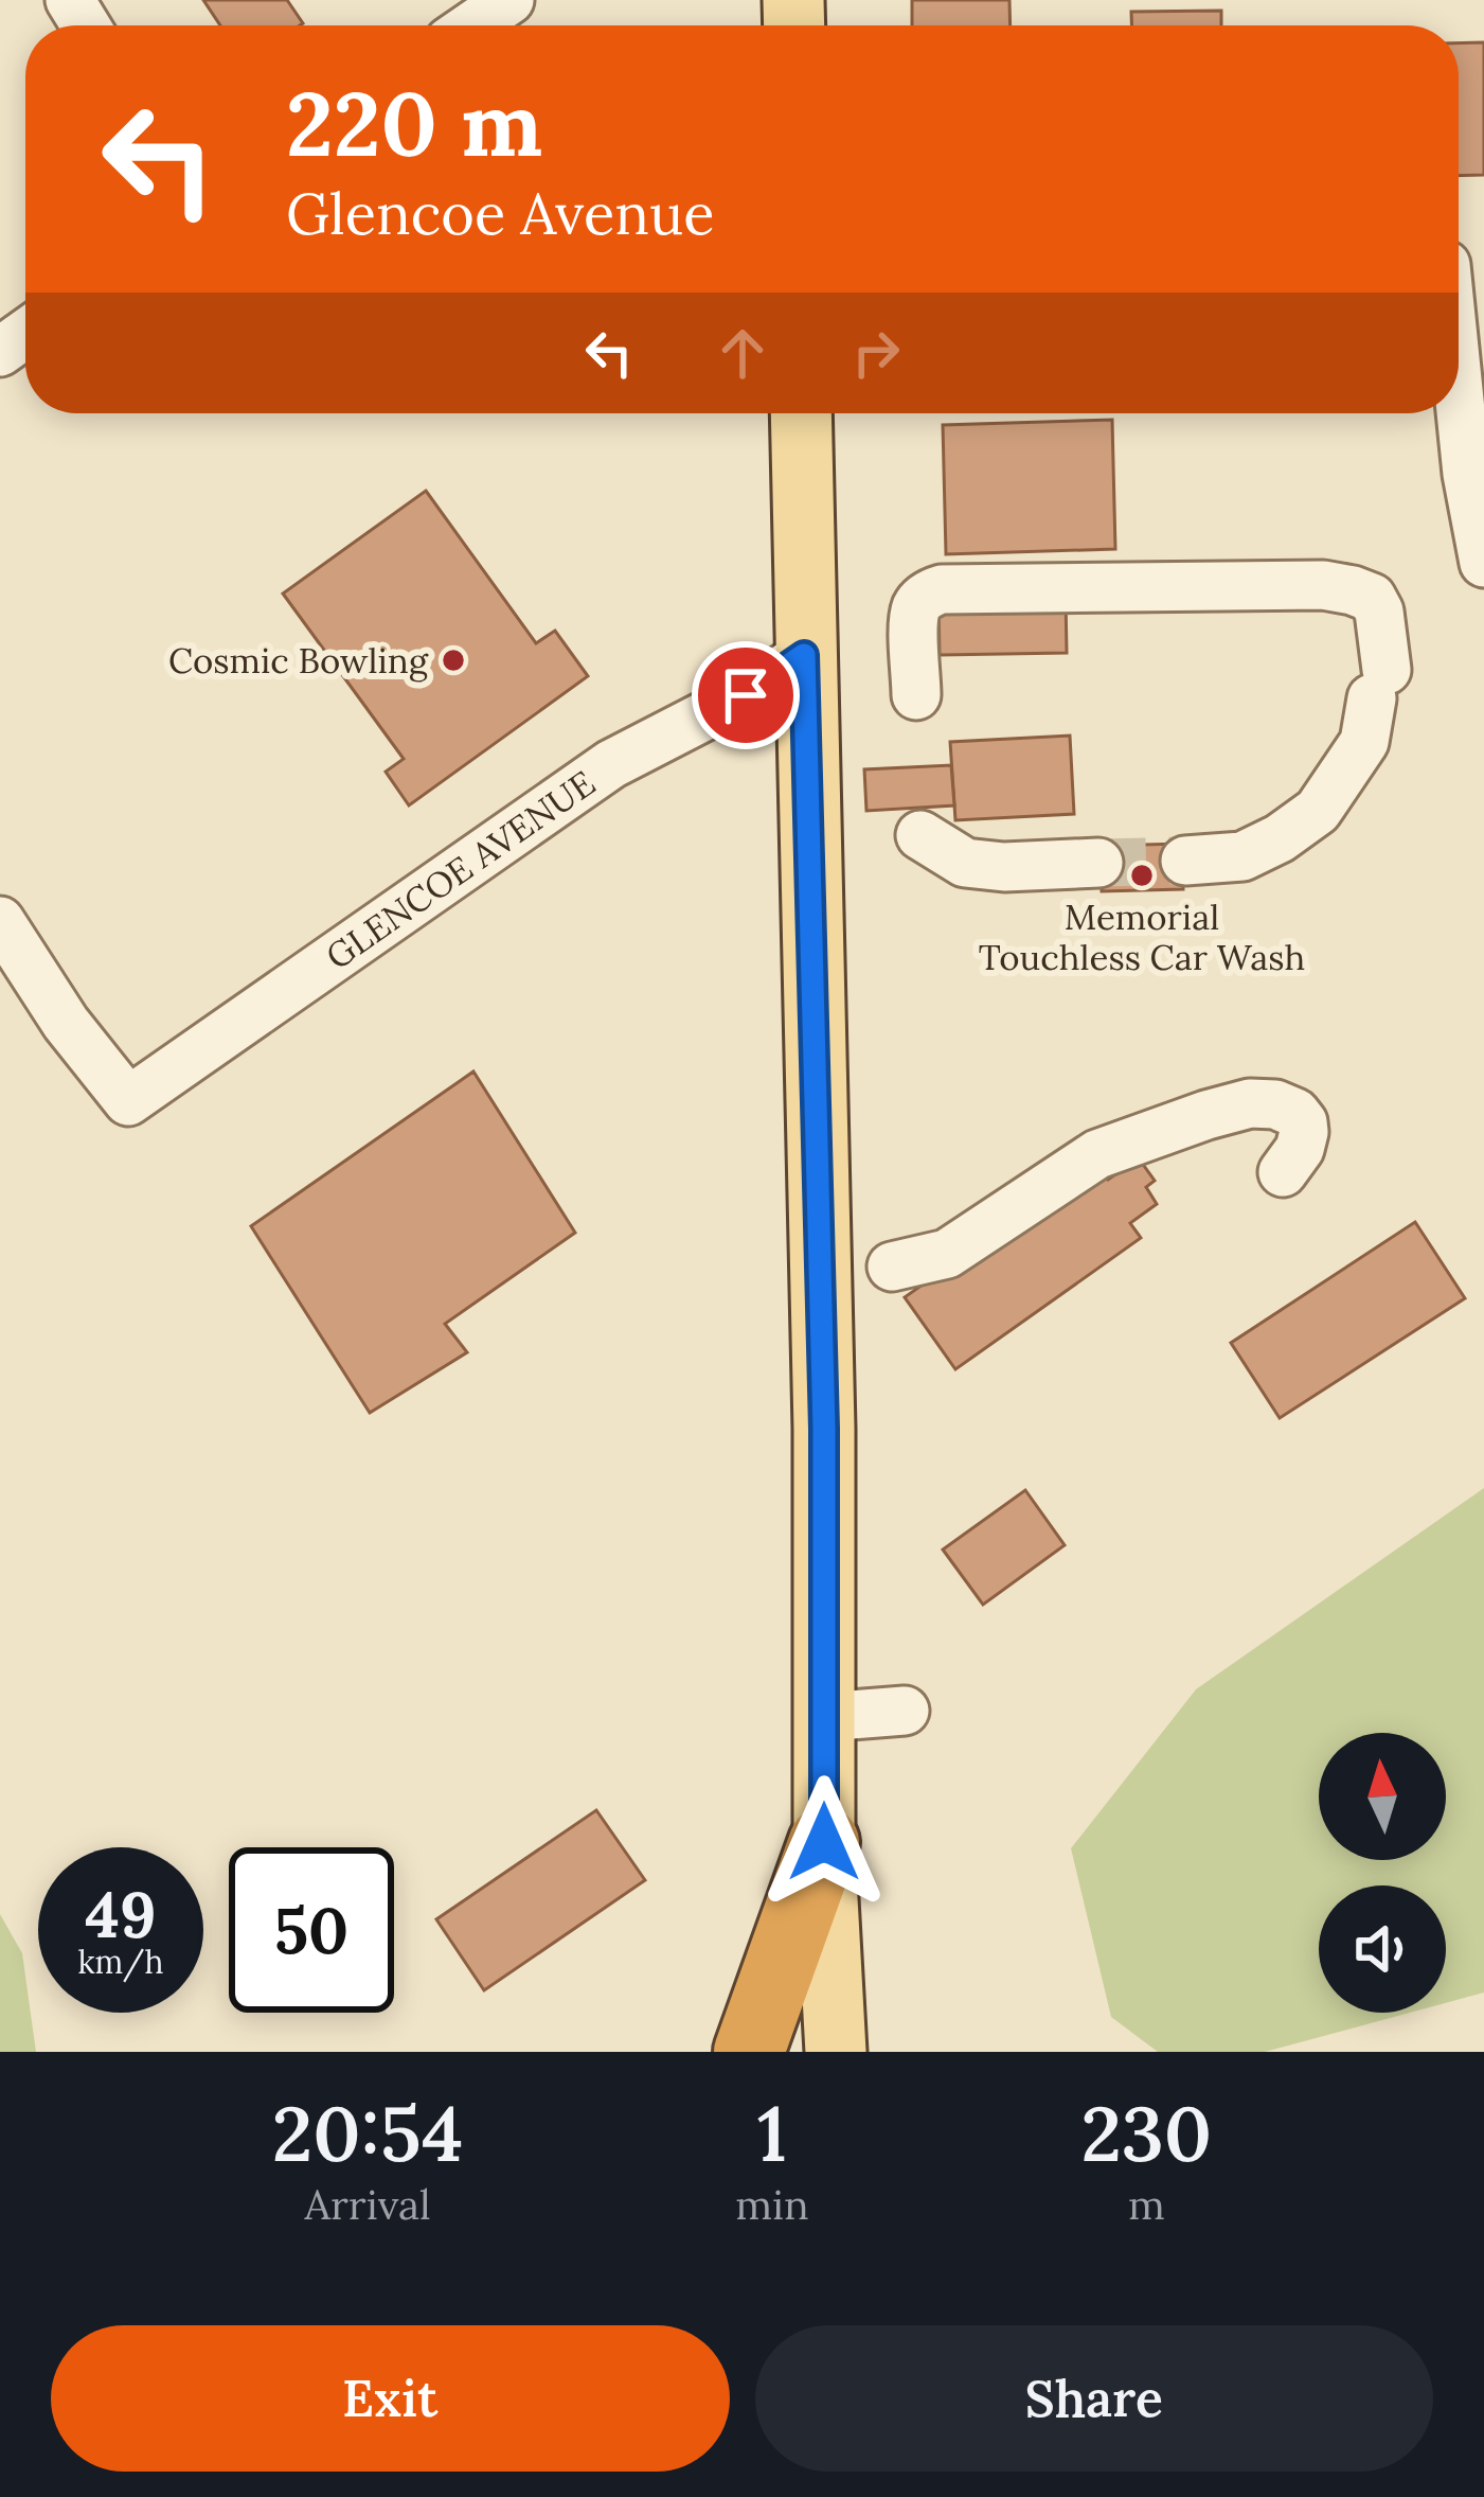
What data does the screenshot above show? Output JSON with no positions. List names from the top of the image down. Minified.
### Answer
{"streets":{"street":["GLENCOE AVENUE"]},"places":["Cosmic Bowling","Memorial Touchless Car Wash"],"north":"top","page":{"turn":["220 m","Glencoe Avenue"],"speed":"49 km/h","limit":"50","eta":["20:54","Arrival","1","min","230","m"],"buttons":["Exit","Share"]}}
